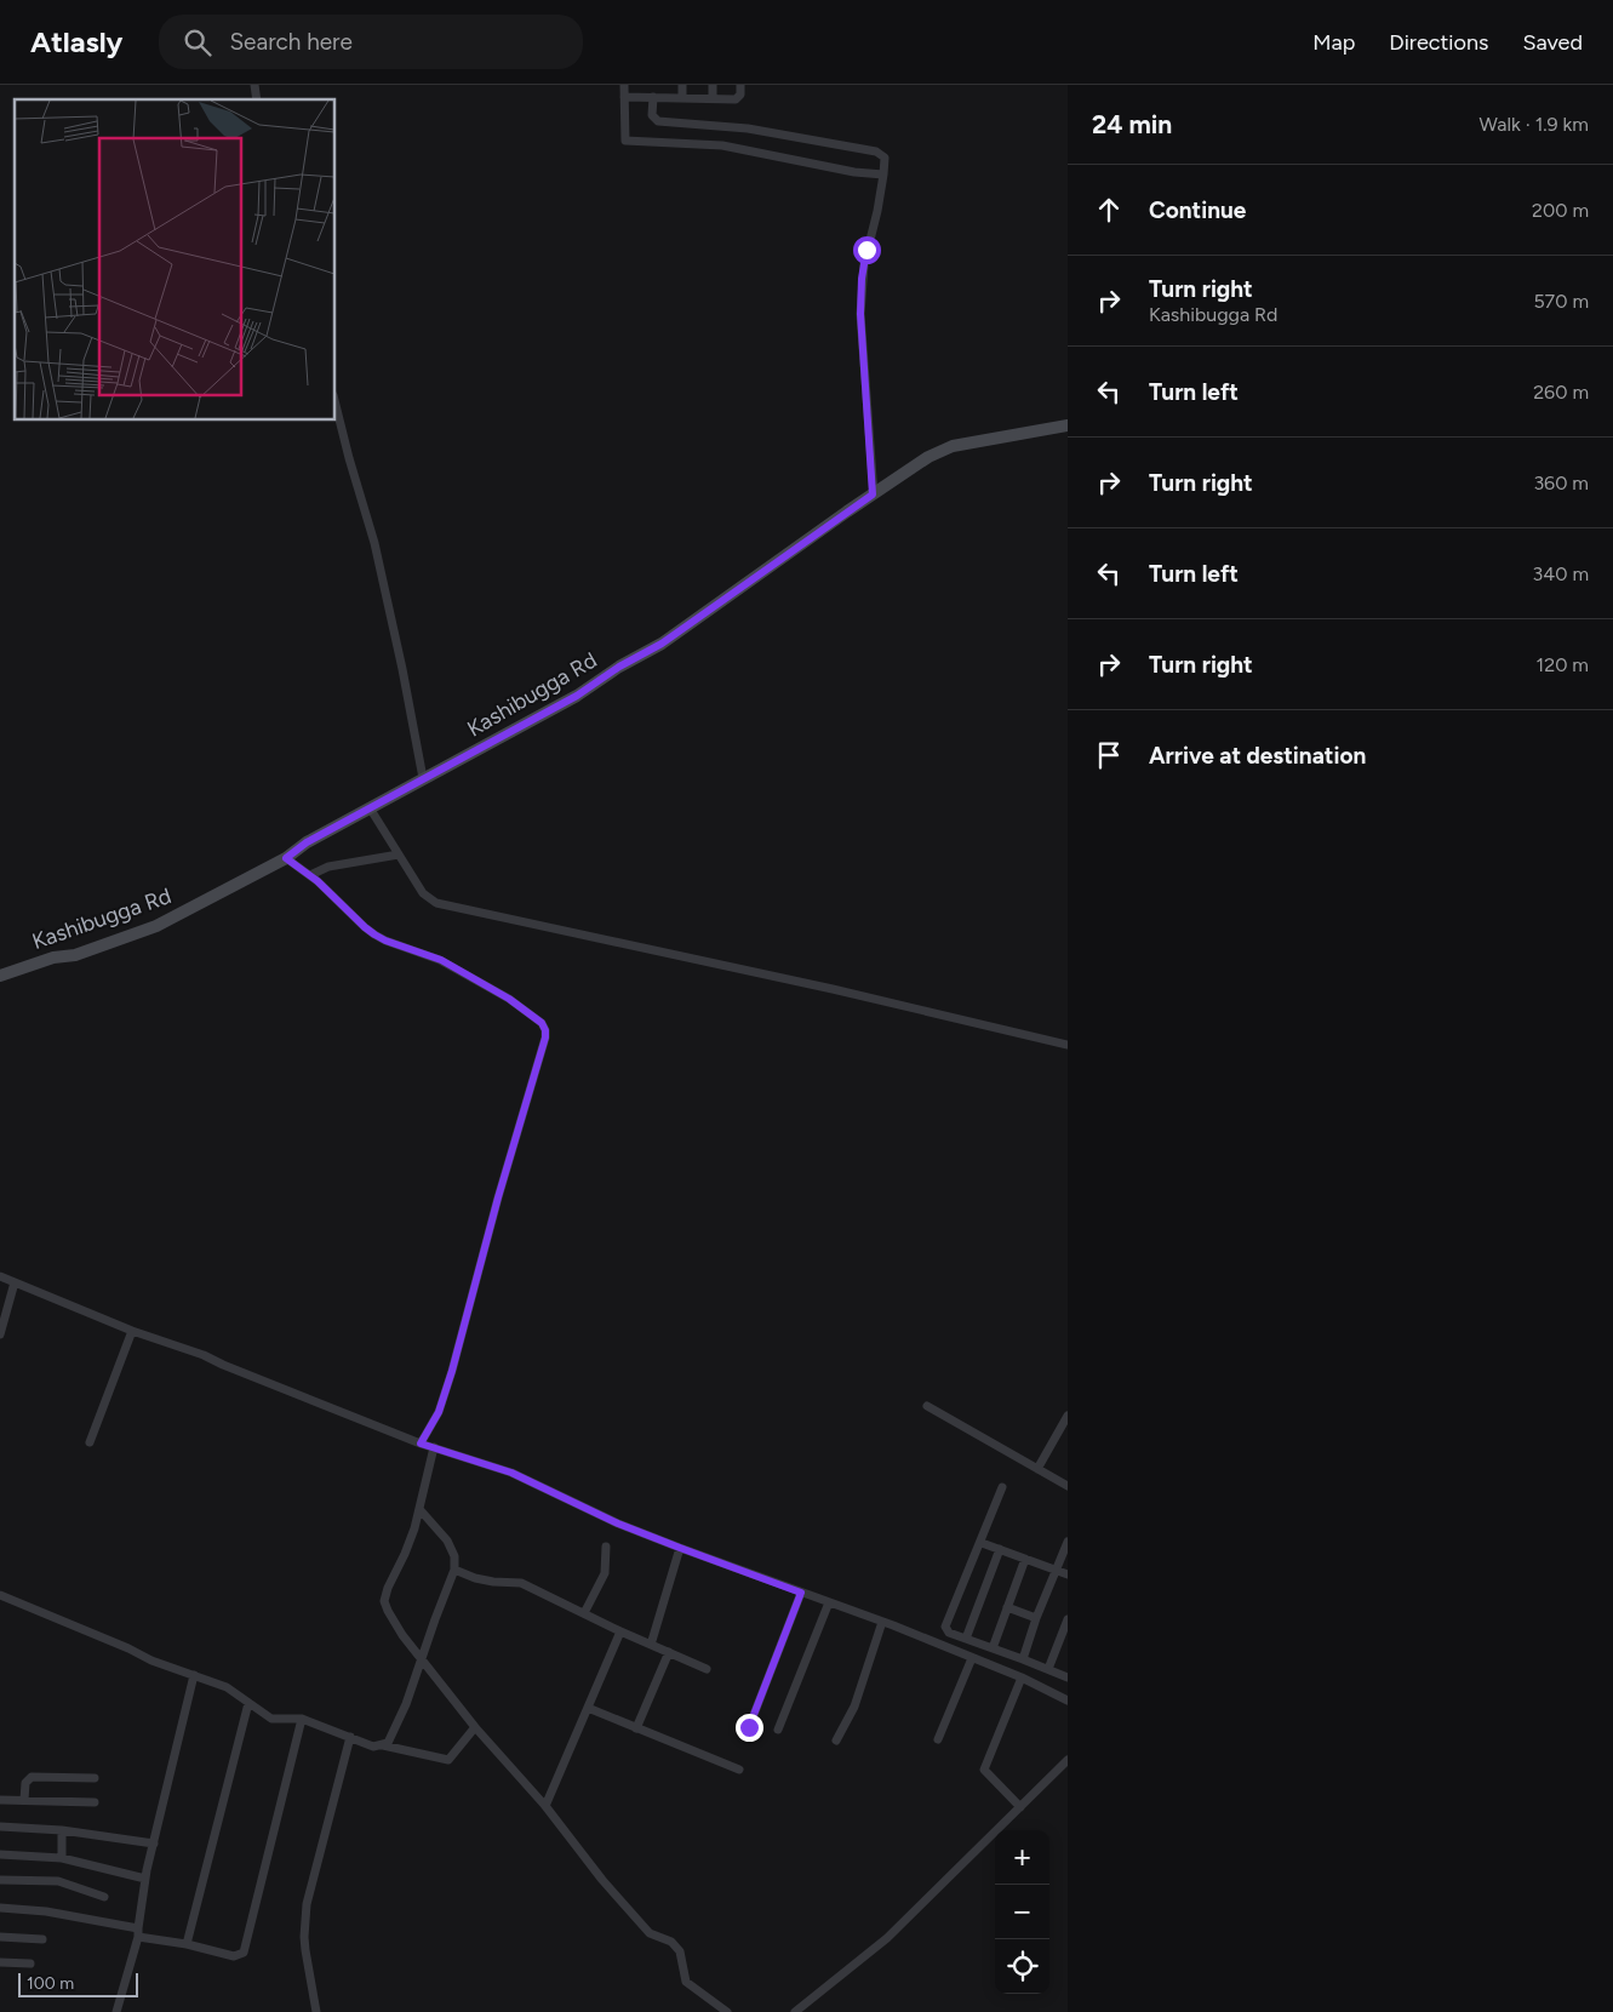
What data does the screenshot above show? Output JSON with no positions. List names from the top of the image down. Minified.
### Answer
{"streets":{"main road":["Kashibugga Rd"]},"scale_bar":"100 m","page":{"header":"Atlasly","search":"Search here","nav":["Map","Directions","Saved"],"heading":["24 min","Walk · 1.9 km"],"list":[["Continue","200 m"],["Turn right","Kashibugga Rd","570 m"],["Turn left","260 m"],["Turn right","360 m"],["Turn left","340 m"],["Turn right","120 m"],"Arrive at destination"],"map_buttons":["+","−"],"scale":"100 m"}}
